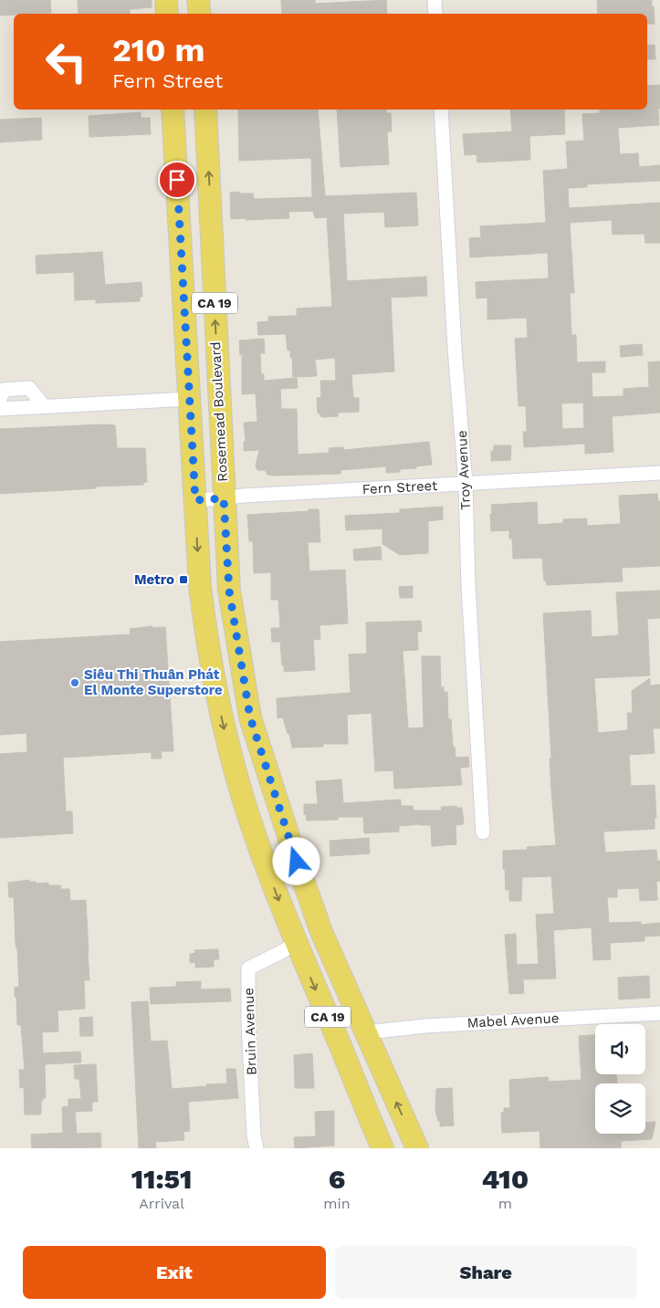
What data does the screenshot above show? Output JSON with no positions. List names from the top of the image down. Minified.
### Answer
{"streets":{"main road":["CA 19","Rosemead Boulevard"],"street":["Troy Avenue","Fern Street","Mabel Avenue","Bruin Avenue"]},"crossings":[["Rosemead Boulevard","Fern Street"],["Rosemead Boulevard","Mabel Avenue"],["Rosemead Boulevard","Bruin Avenue"],["Troy Avenue","Fern Street"]],"places":{"transit":["Metro"],"other":["Siêu Thi Thuân Phát El Monte Superstore"]},"page":{"turn":["210 m","Fern Street"],"eta":["11:51","Arrival","6","min","410","m"],"buttons":["Exit","Share"]}}
